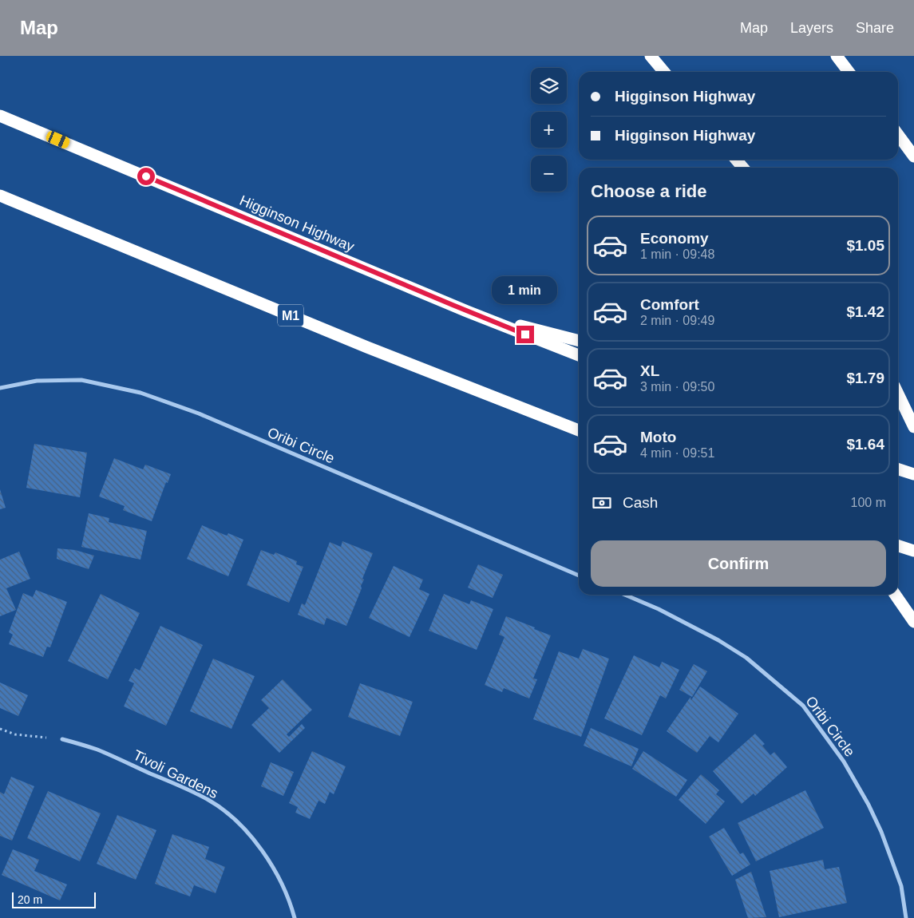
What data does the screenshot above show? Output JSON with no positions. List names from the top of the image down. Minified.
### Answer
{"streets":{"highway":["Higginson Highway","M1"],"street":["Oribi Circle","Tivoli Gardens"]},"scale_bar":"20 m","page":{"header":"Map","nav":["Map","Layers","Share"],"map_buttons":["+","−"],"banner":["Higginson Highway","Higginson Highway"],"heading":"Choose a ride","list":[{"name":"Economy","note":"1 min · 09:48","value":"$1.05"},{"name":"Comfort","note":"2 min · 09:49","value":"$1.42"},{"name":"XL","note":"3 min · 09:50","value":"$1.79"},{"name":"Moto","note":"4 min · 09:51","value":"$1.64"}],"bubble":"1 min","pay":["Cash","100 m"],"buttons":"Confirm","scale":"20 m"}}
